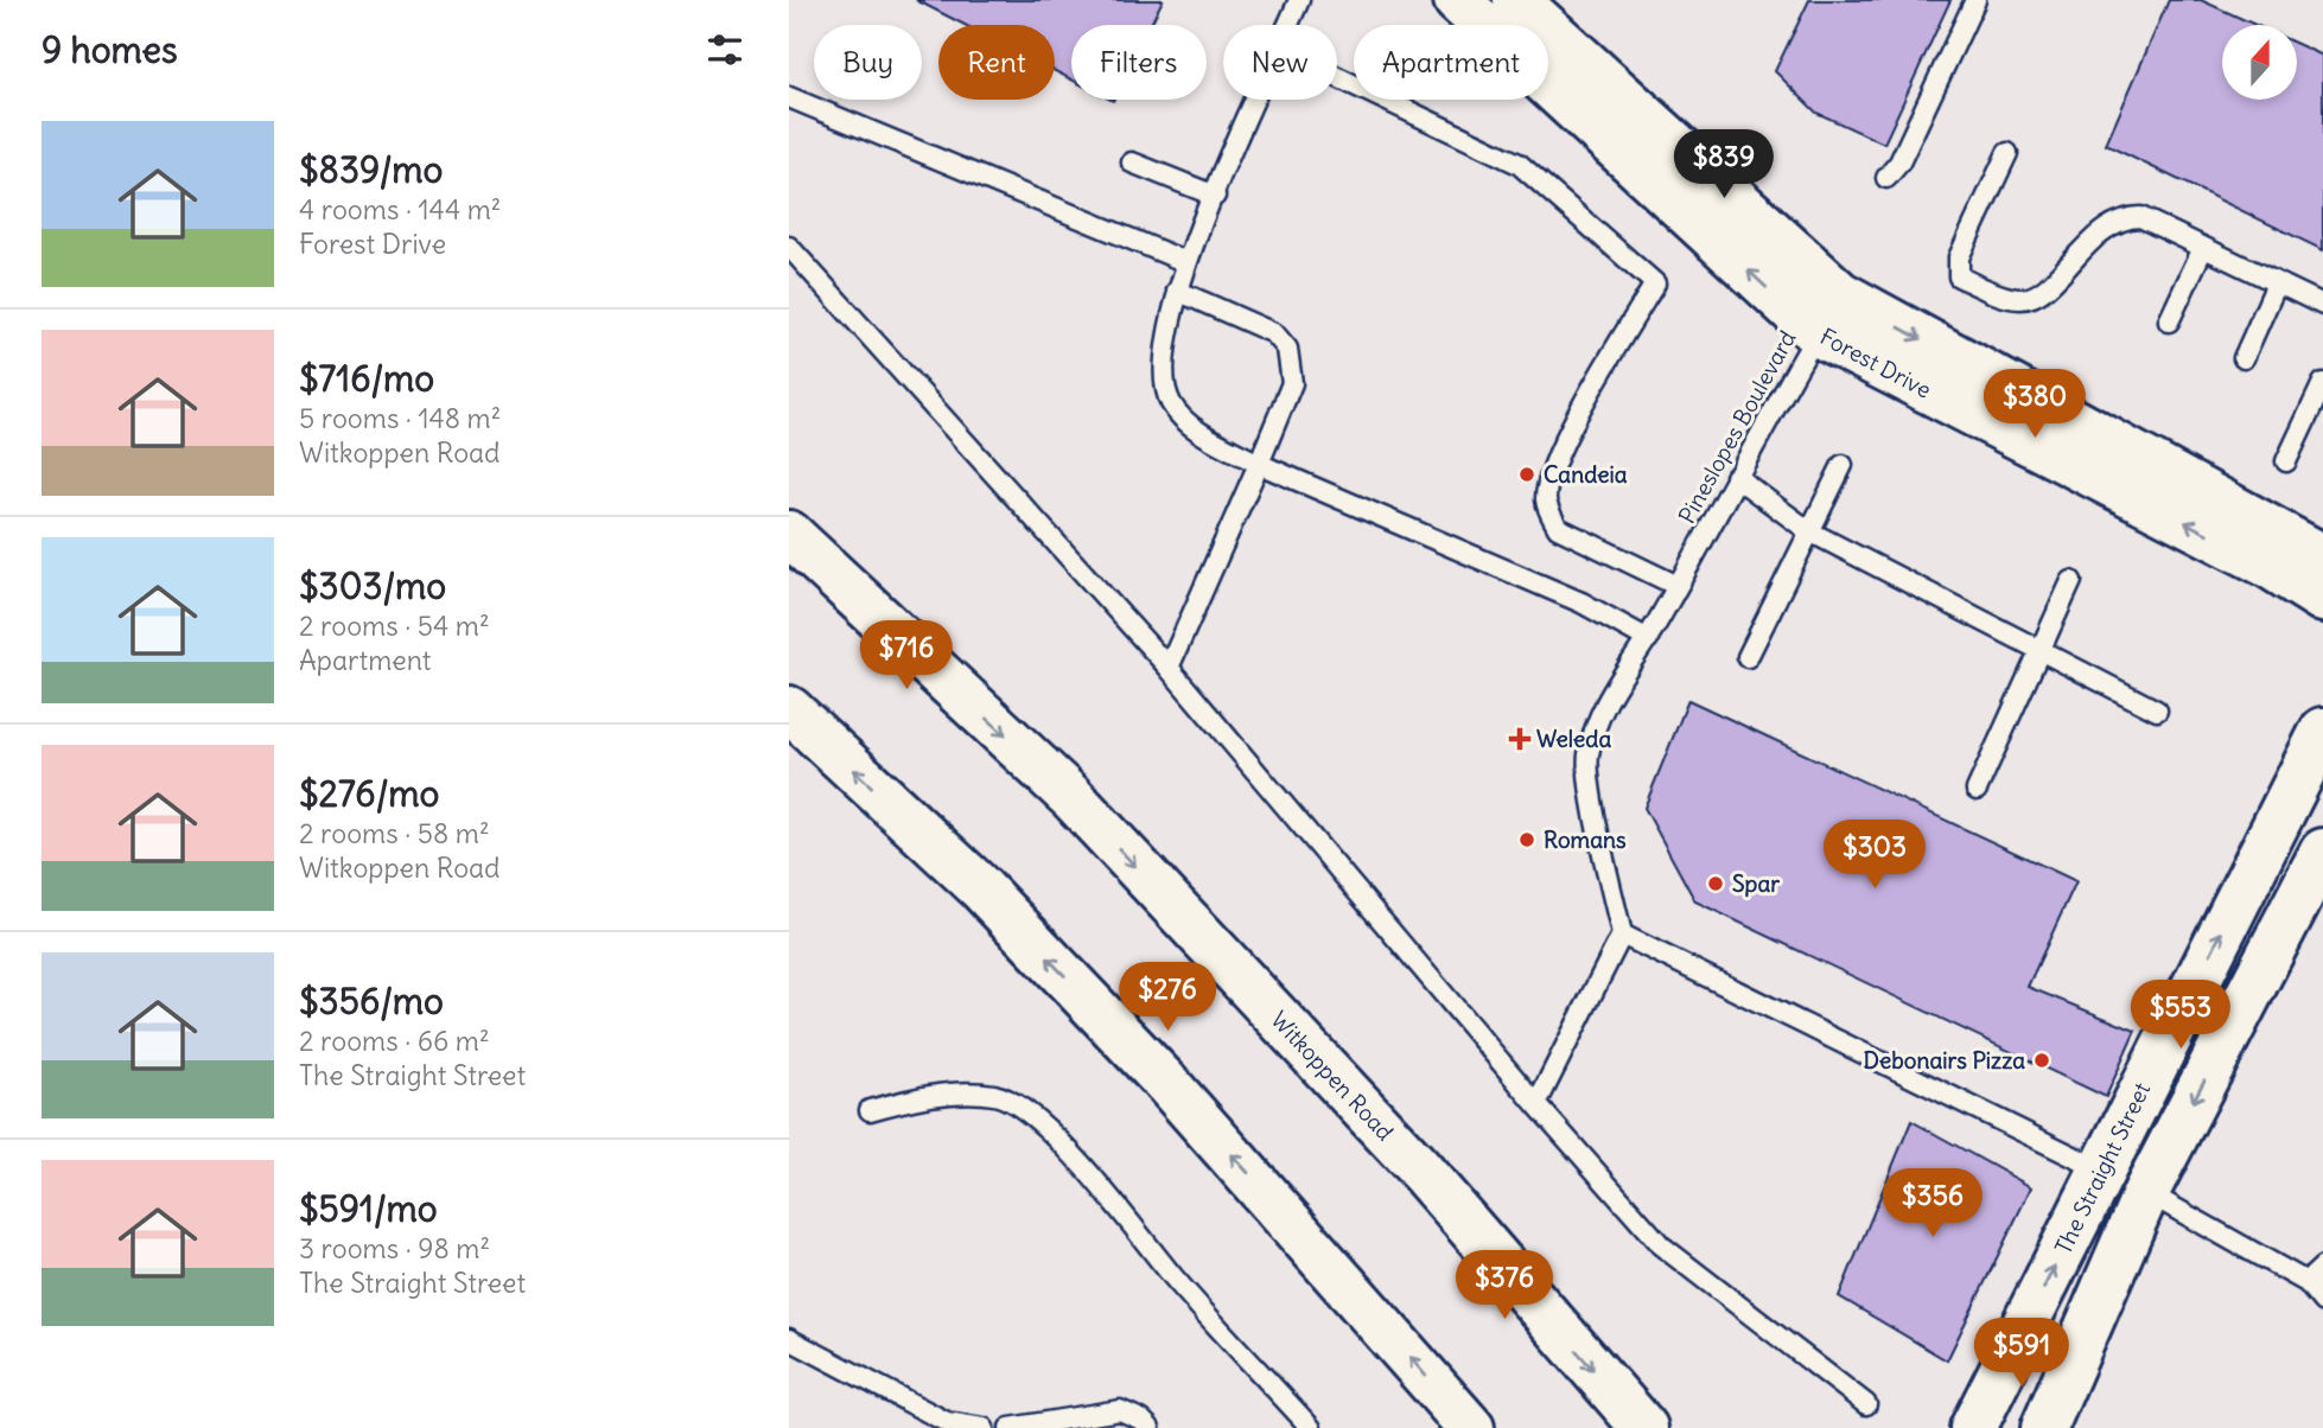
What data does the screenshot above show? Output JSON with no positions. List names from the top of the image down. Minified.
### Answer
{"streets":{"street":["Forest Drive","Witkoppen Road","The Straight Street"],"lane":["Pineslopes Boulevard"]},"crossings":[["Forest Drive","Pineslopes Boulevard"]],"places":{"other":["Candeia","Romans","Spar","Debonairs Pizza"],"health":["Weleda"]},"north":"top","page":{"heading":"9 homes","chip":["Buy","Rent","Filters","New","Apartment"],"list":[{"name":"$839/mo","note":"4 rooms · 144 m² · Forest Drive"},{"name":"$716/mo","note":"5 rooms · 148 m² · Witkoppen Road"},{"name":"$303/mo","note":"2 rooms · 54 m² · Apartment"},{"name":"$276/mo","note":"2 rooms · 58 m² · Witkoppen Road"},{"name":"$356/mo","note":"2 rooms · 66 m² · The Straight Street"},{"name":"$591/mo","note":"3 rooms · 98 m² · The Straight Street"}],"price":["$839","$380","$716","$303","$276","$553","$356","$376","$591"]}}
